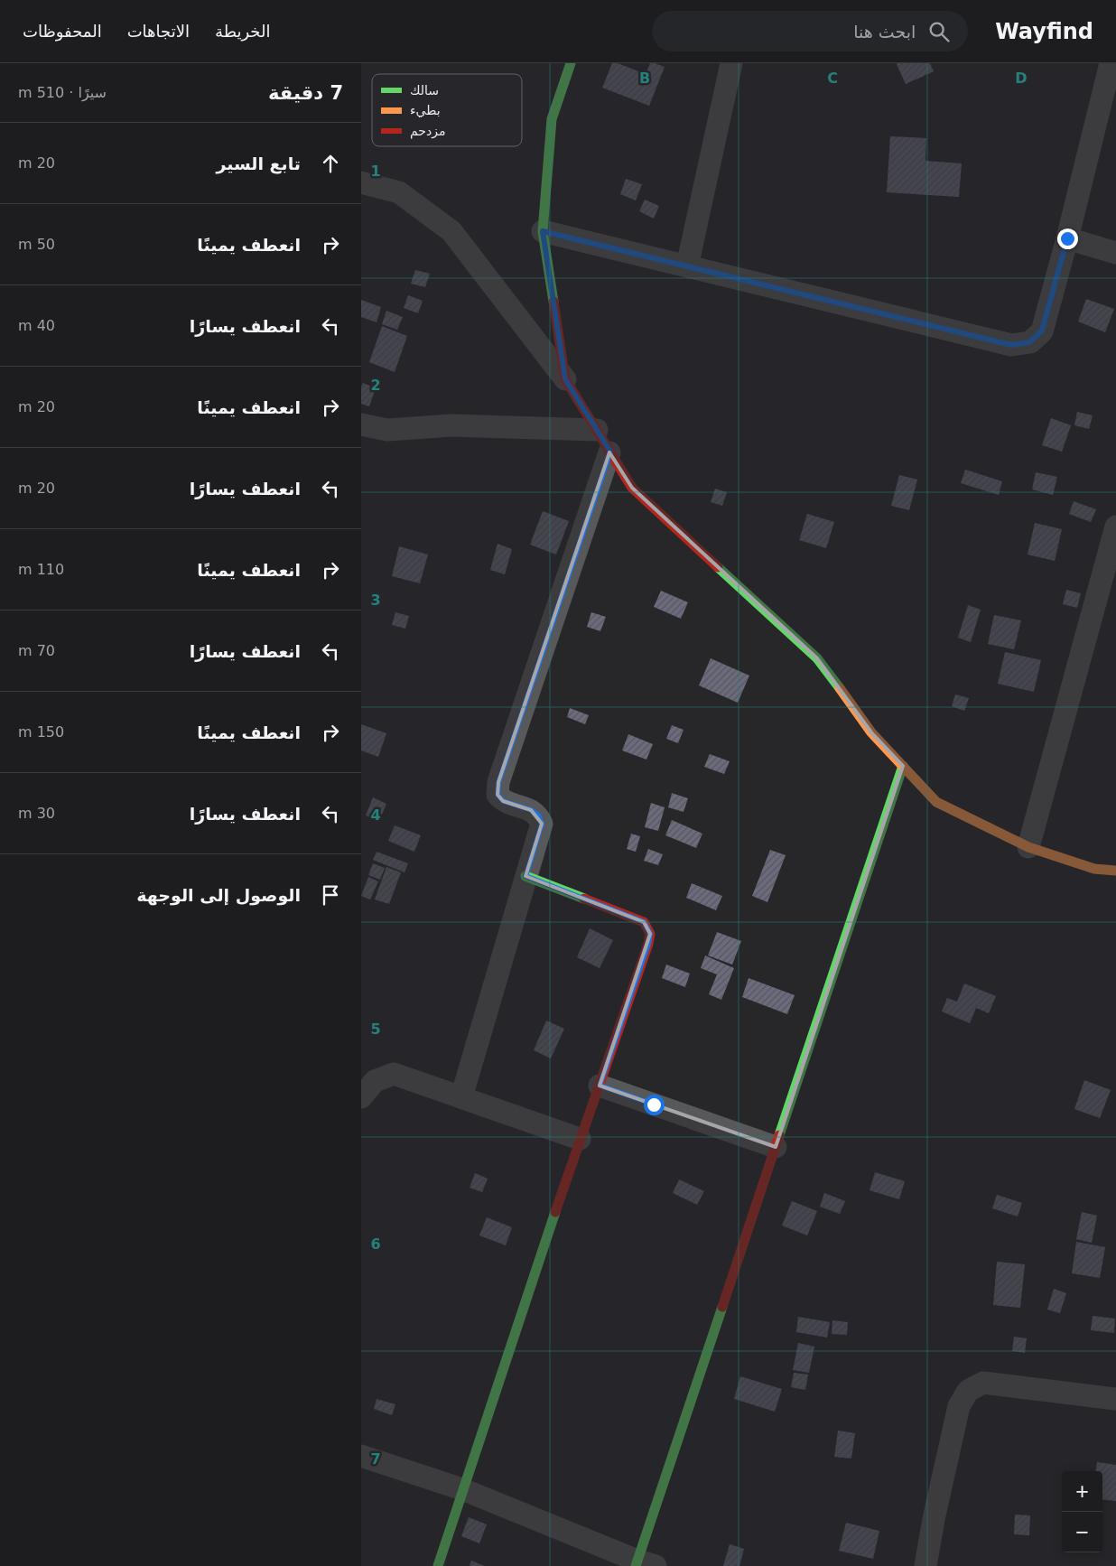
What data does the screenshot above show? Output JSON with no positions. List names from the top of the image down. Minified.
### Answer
{"legend":["سالك","بطيء","مزدحم"],"page":{"header":"Wayfind","search":"ابحث هنا","nav":["الخريطة","الاتجاهات","المحفوظات"],"heading":["7 دقيقة","سيرًا · 510 m"],"list":[["تابع السير","20 m"],["انعطف يمينًا","50 m"],["انعطف يسارًا","40 m"],["انعطف يمينًا","20 m"],["انعطف يسارًا","20 m"],["انعطف يمينًا","110 m"],["انعطف يسارًا","70 m"],["انعطف يمينًا","150 m"],["انعطف يسارًا","30 m"],"الوصول إلى الوجهة"],"map_buttons":["+","−"]},"grid":{"columns":["B","C","D"],"rows":["1","2","3","4","5","6","7"]}}
